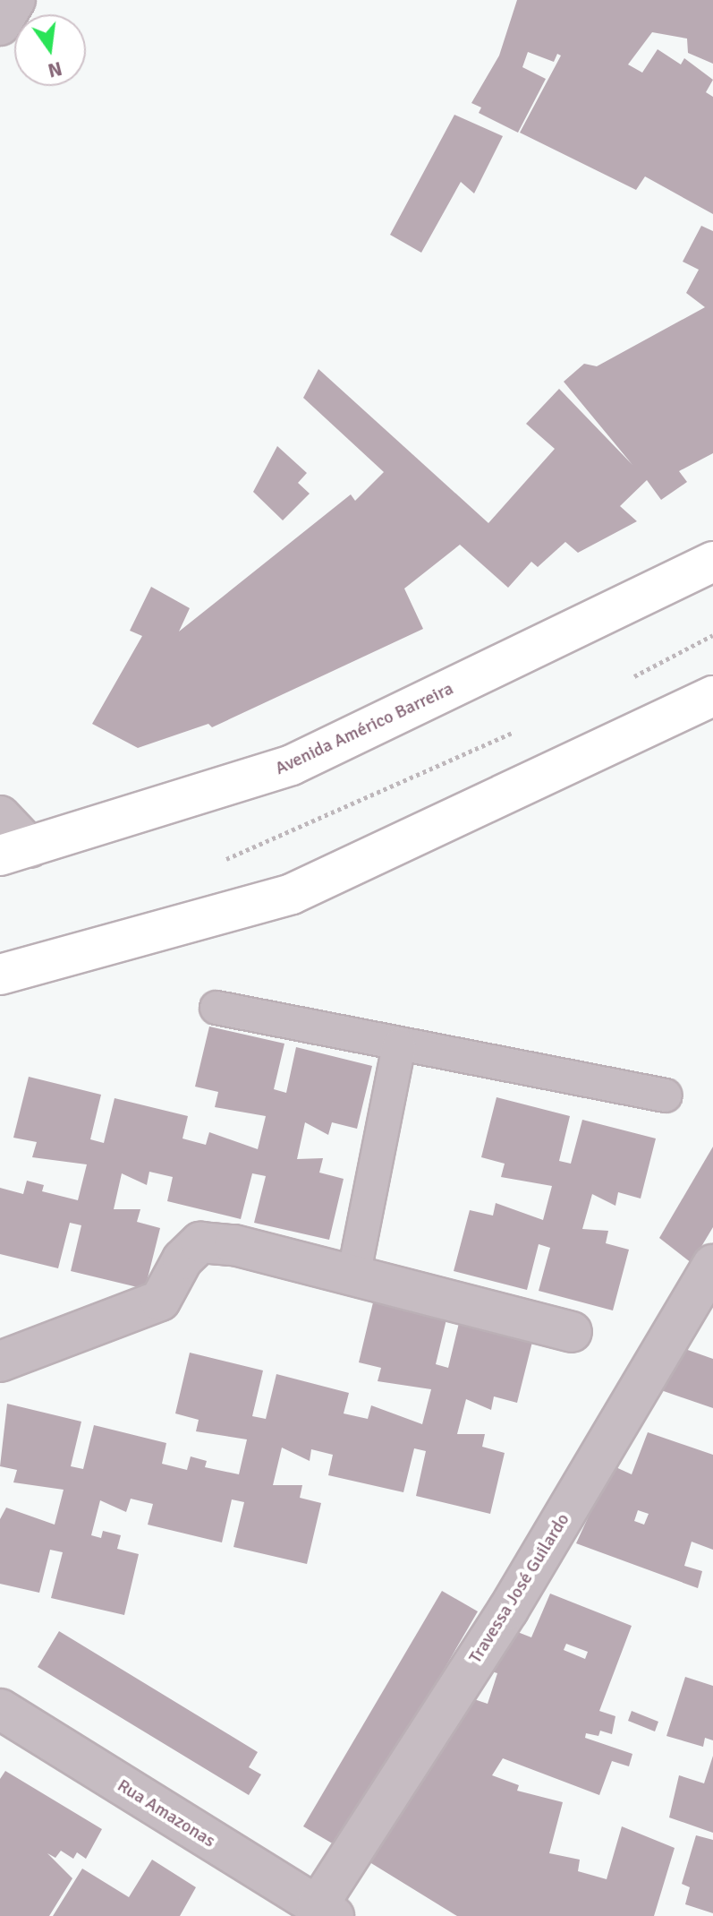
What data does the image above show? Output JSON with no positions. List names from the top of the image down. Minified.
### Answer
{"streets":{"main road":["Avenida Américo Barreira"],"street":["Travessa José Guilardo","Rua Amazonas"]},"crossings":[["Travessa José Guilardo","Rua Amazonas"]],"north":"bottom"}
